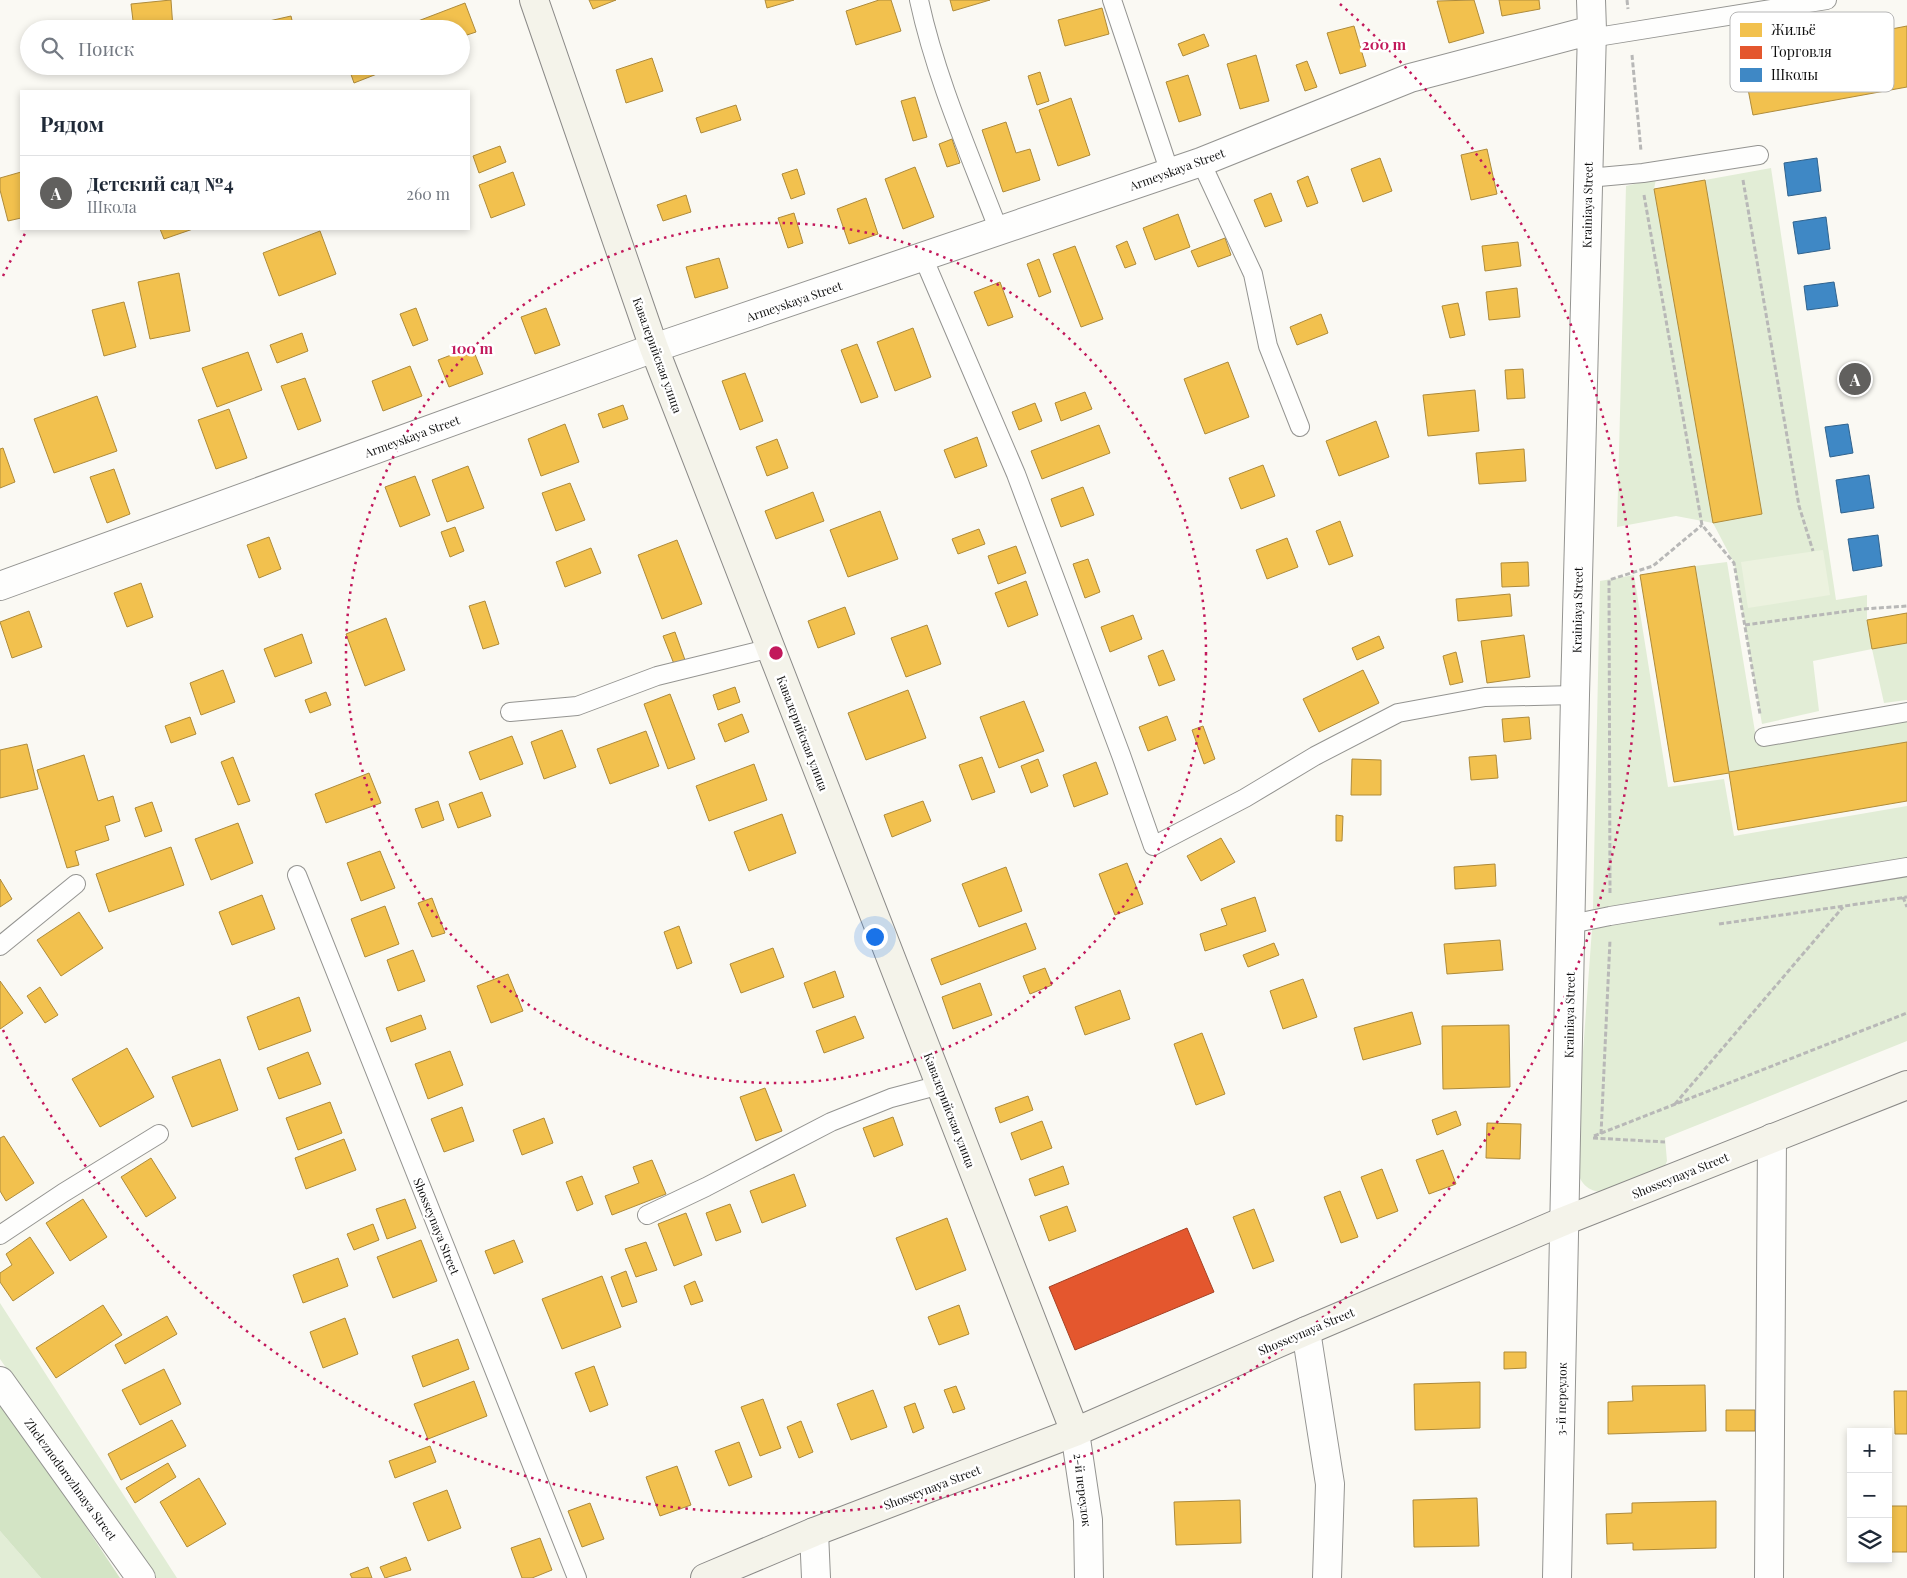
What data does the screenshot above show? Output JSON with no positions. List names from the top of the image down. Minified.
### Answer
{"streets":{"street":["Armeyskaya Street","Krainiaya Street","Кавалерийская улица","Shosseynaya Street","3-й переулок","Zheleznodorozhnaya Street","2-й переулок"]},"crossings":[["Armeyskaya Street","Krainiaya Street"],["Armeyskaya Street","Кавалерийская улица"],["Krainiaya Street","Shosseynaya Street"],["Krainiaya Street","3-й переулок"],["Кавалерийская улица","Shosseynaya Street"],["Кавалерийская улица","2-й переулок"],["Shosseynaya Street","3-й переулок"],["Shosseynaya Street","2-й переулок"]],"legend":["Жильё","Торговля","Школы"],"page":{"search":"Поиск","heading":"Рядом","list":[{"mark":"A","name":"Детский сад №4","note":"Школа","value":"260 m"}],"pins":"A","map_buttons":["+","−"]},"rings":["200 m","100 m"]}
